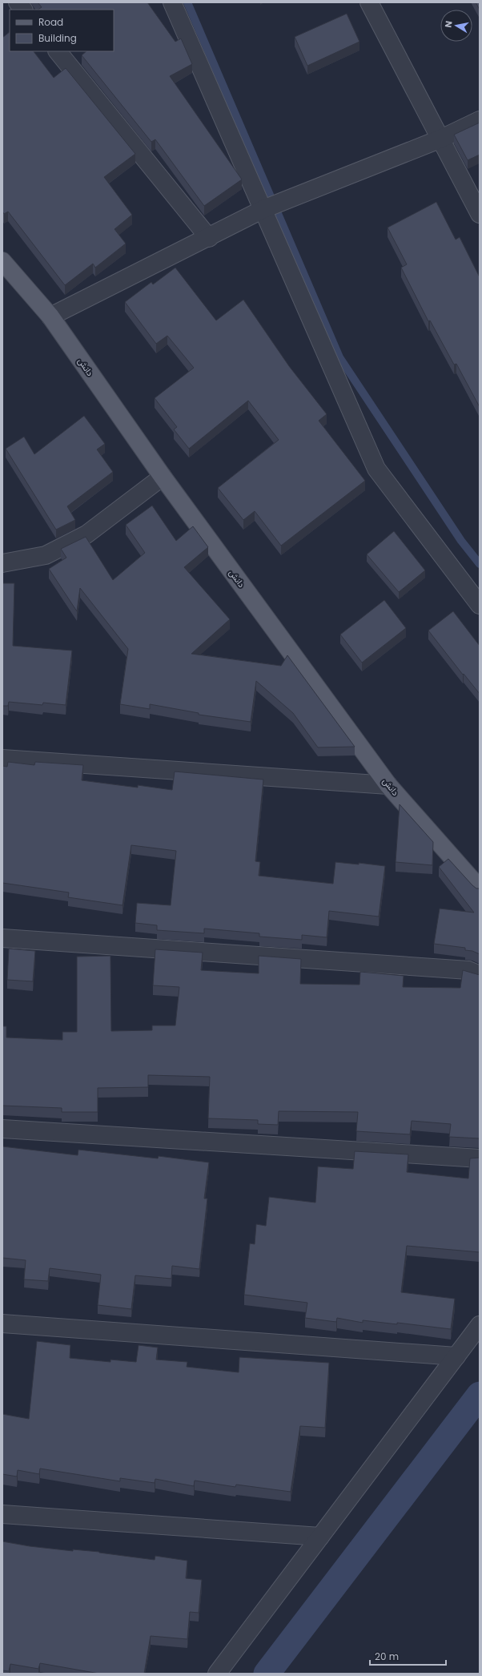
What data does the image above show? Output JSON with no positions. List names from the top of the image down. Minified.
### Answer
{"streets":{"main road":["دانش"]},"legend":["Road","Building"],"scale_bar":"20 m","north":"left"}
